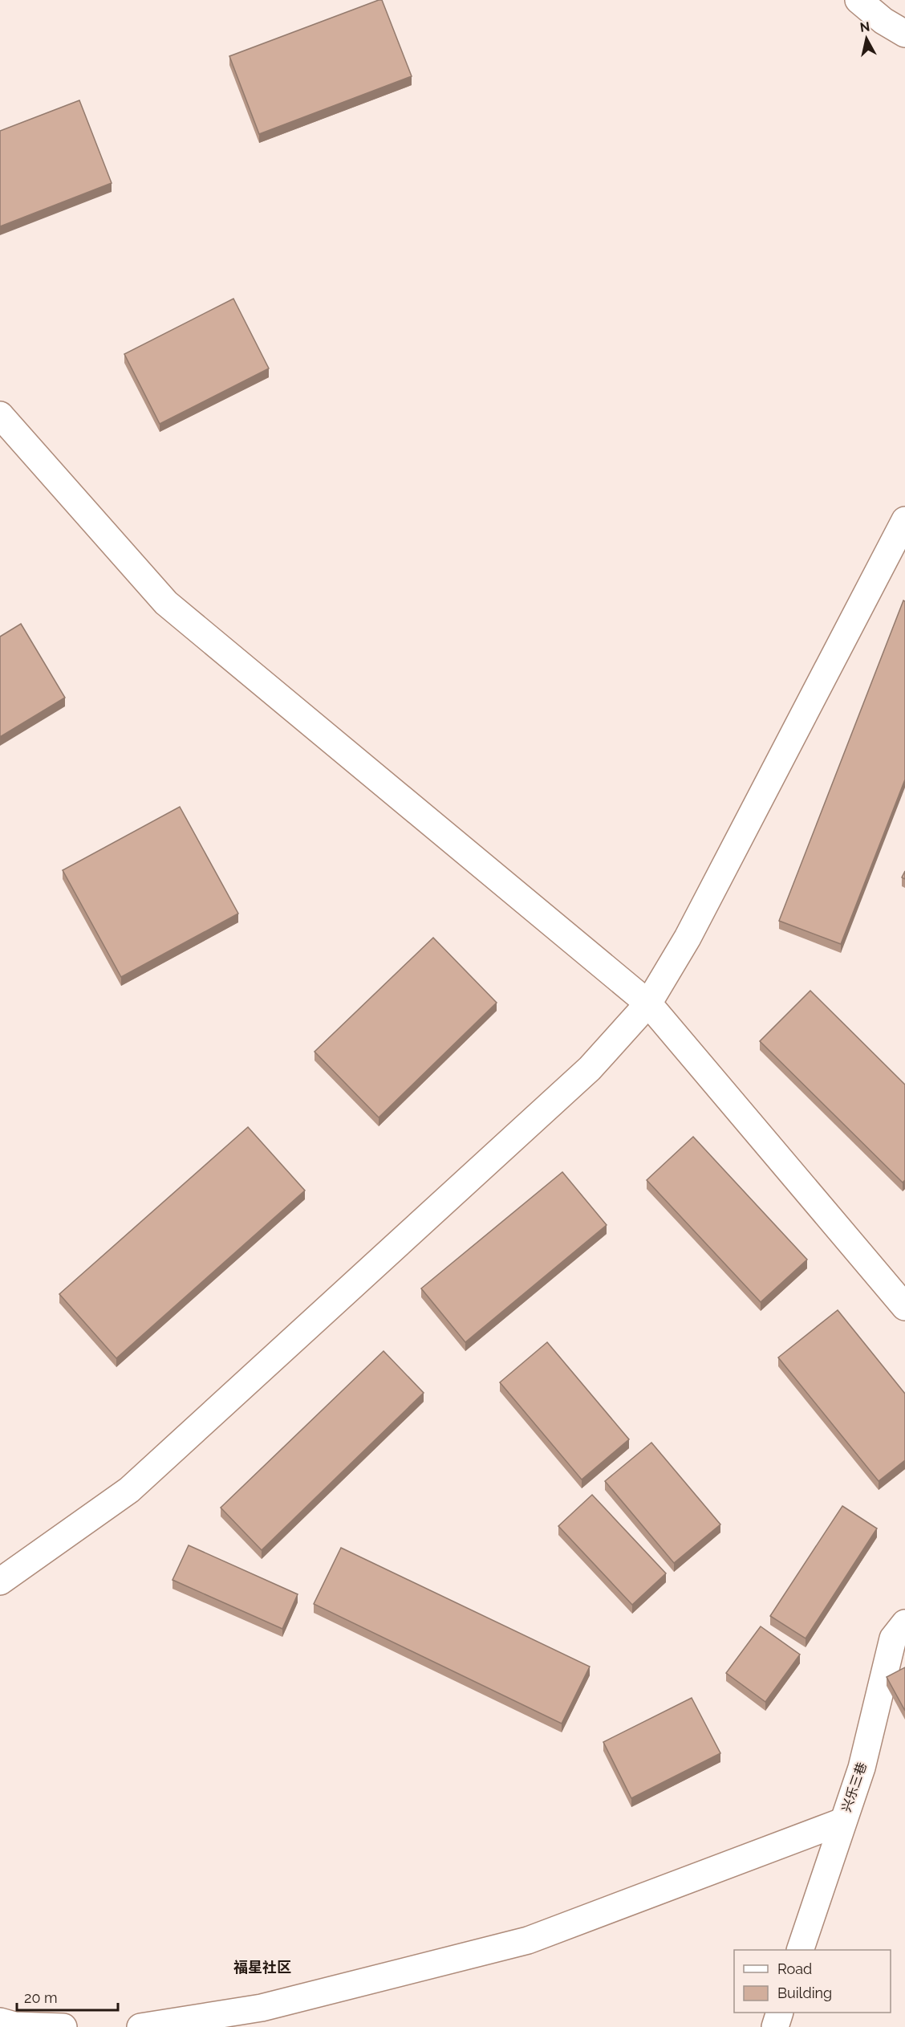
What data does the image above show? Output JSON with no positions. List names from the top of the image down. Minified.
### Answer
{"streets":{"street":["兴乐三巷"]},"districts":["福星社区"],"legend":["Road","Building"],"scale_bar":"20 m","north":"top"}
